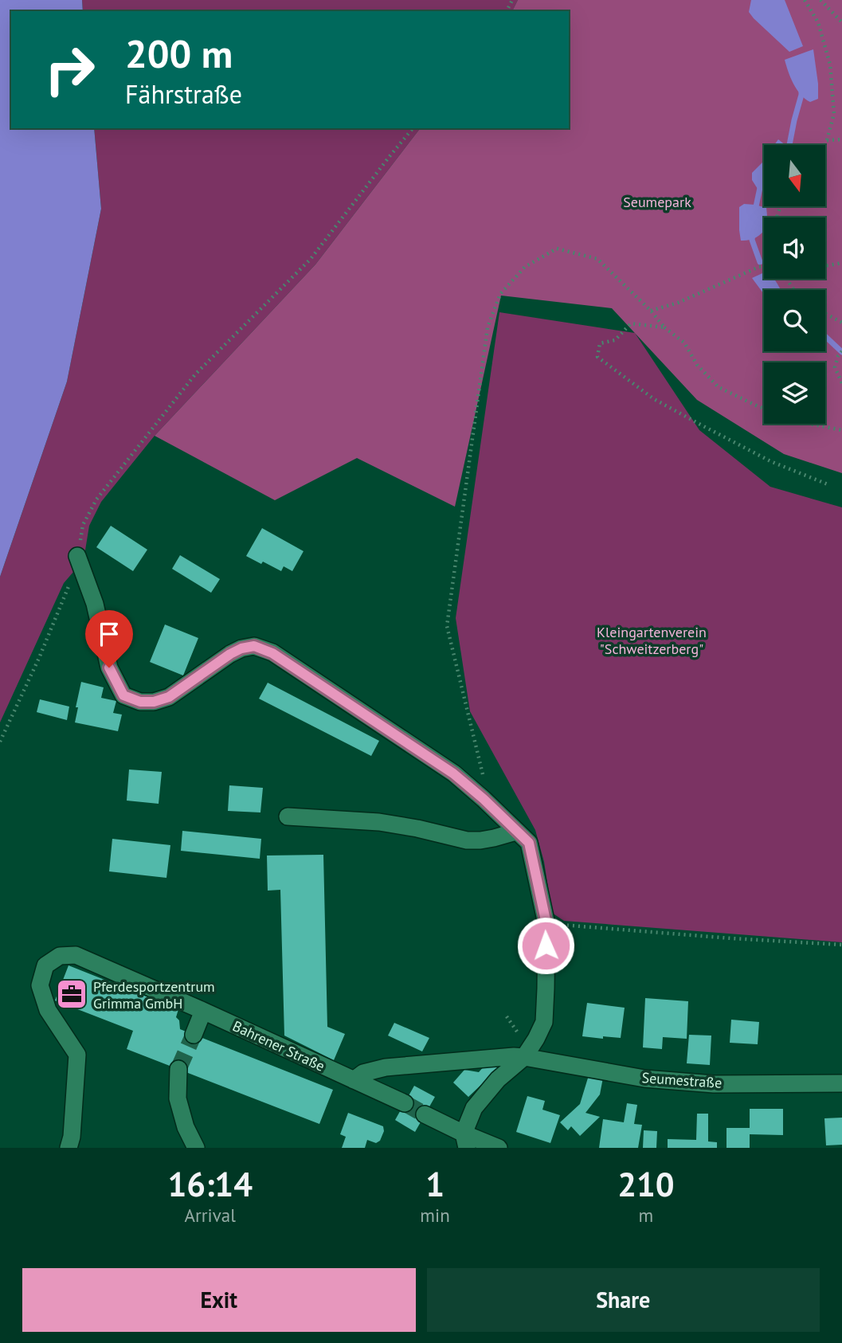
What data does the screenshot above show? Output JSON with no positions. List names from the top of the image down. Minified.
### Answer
{"streets":{"street":["Bahrener Straße","Seumestraße"]},"parks":["Seumepark","Kleingartenverein \"Schweitzerberg\""],"places":{"office":["Pferdesportzentrum Grimma GmbH"]},"north":"bottom","page":{"turn":["200 m","Fährstraße"],"eta":["16:14","Arrival","1","min","210","m"],"buttons":["Exit","Share"]}}
